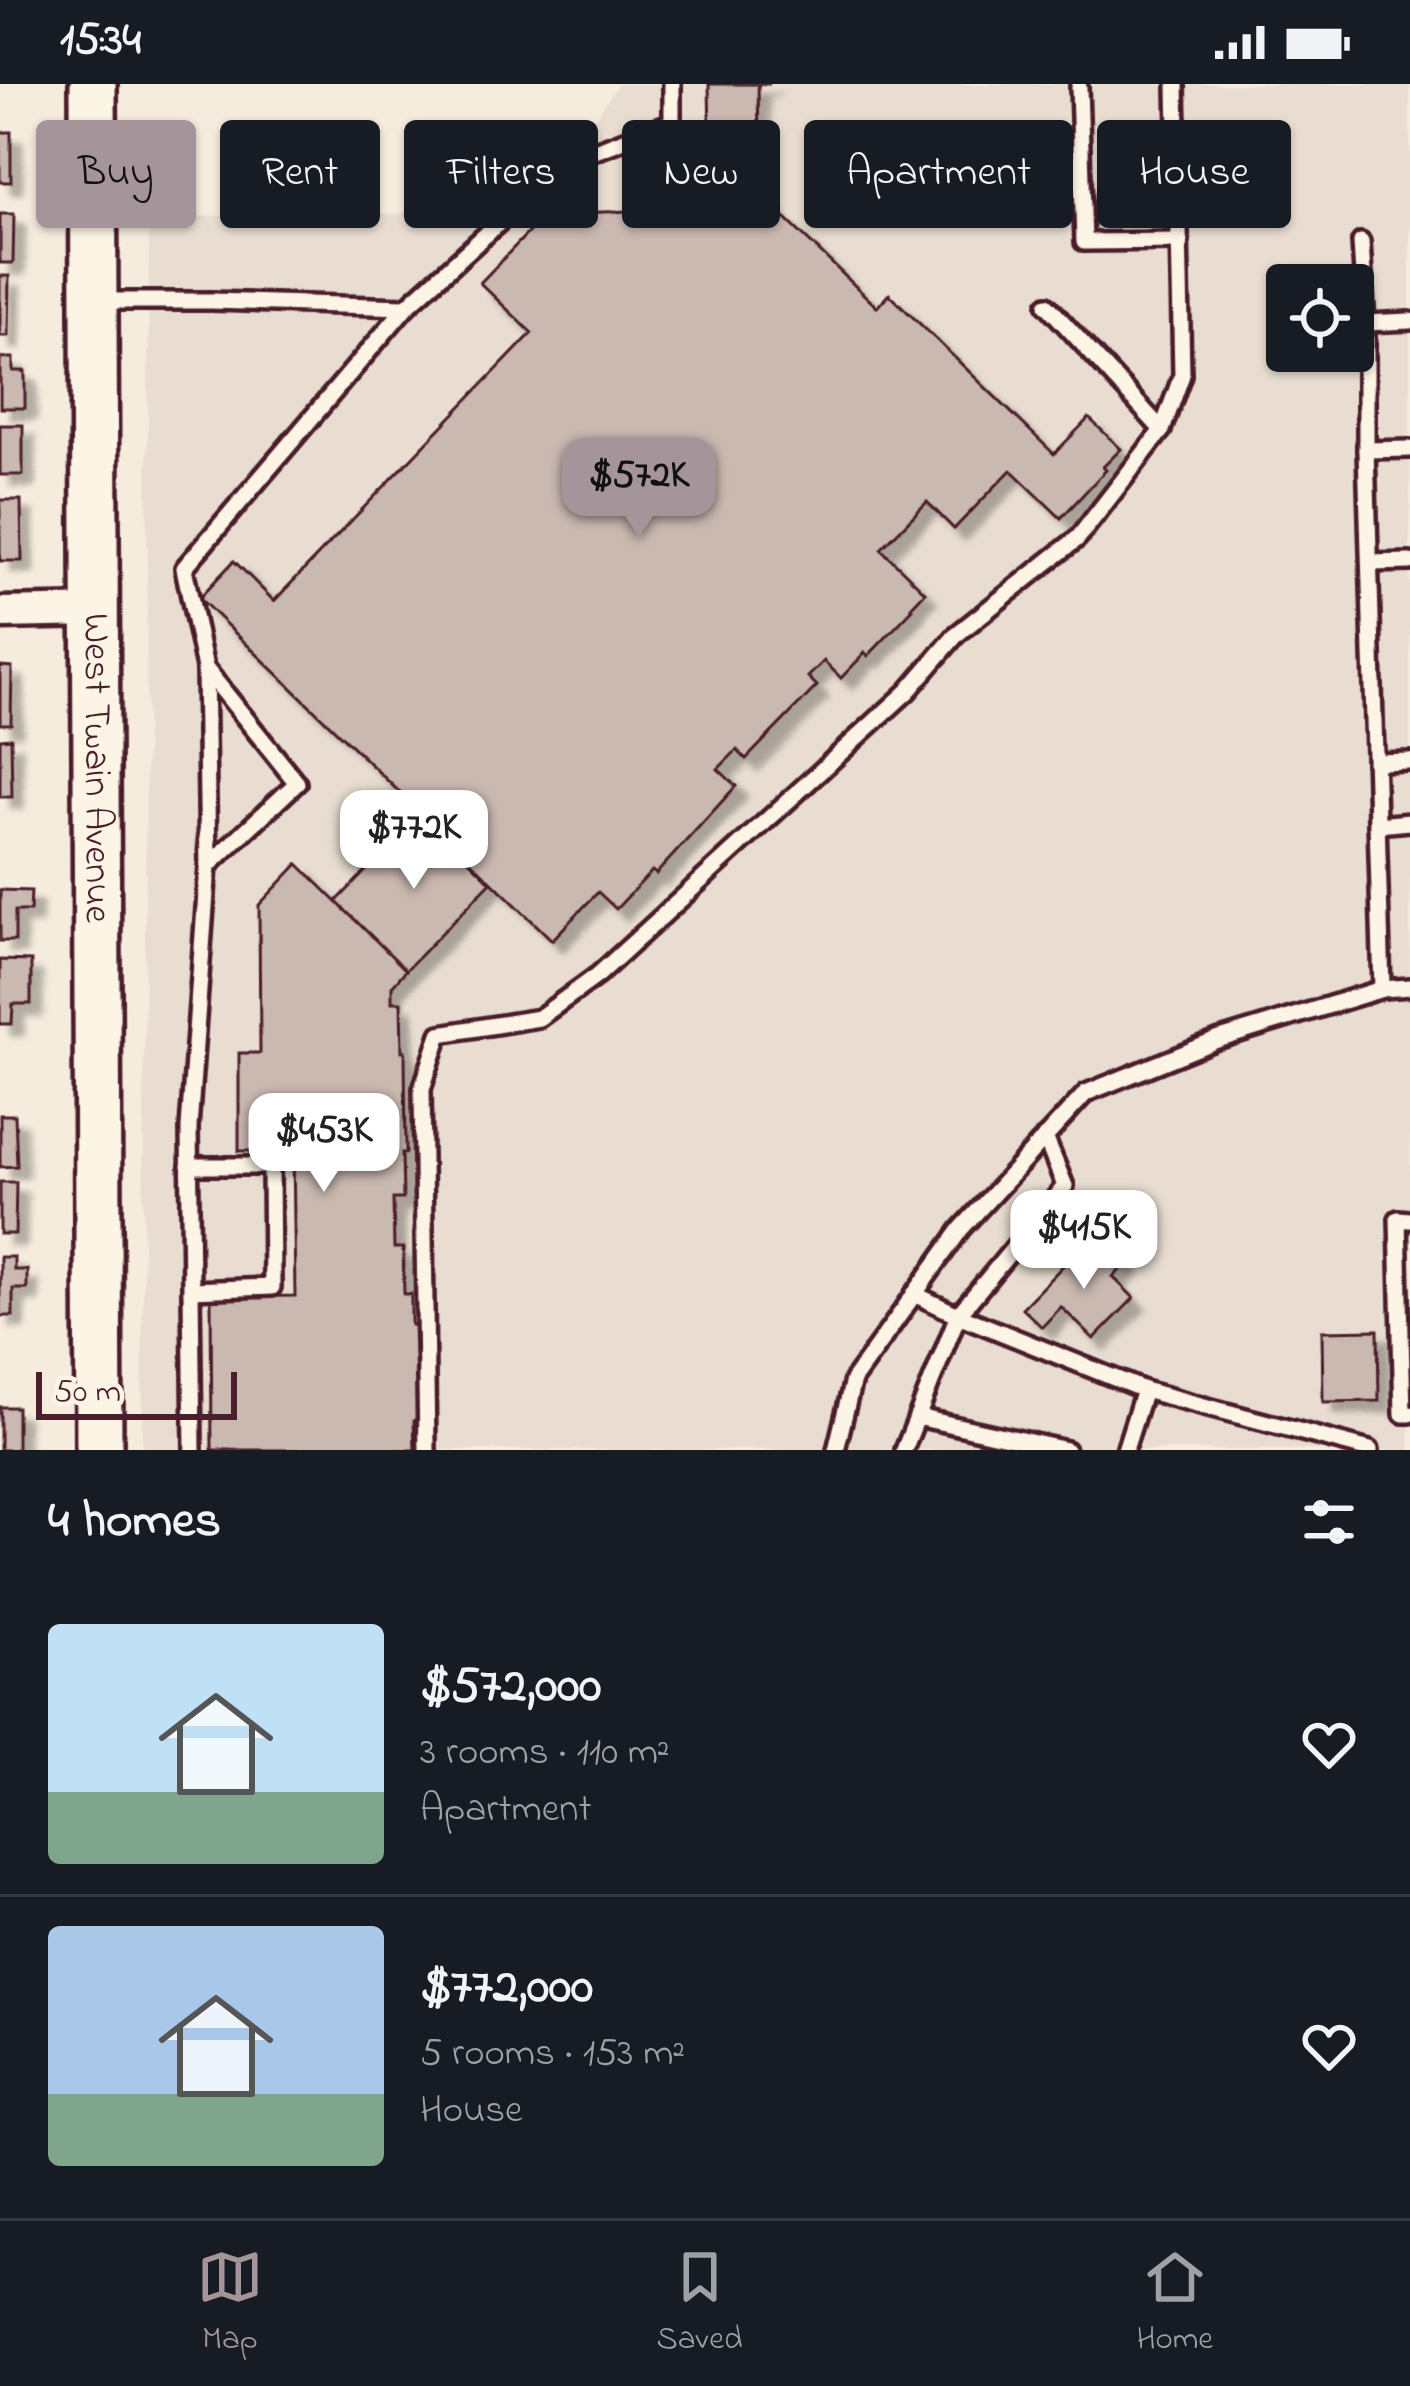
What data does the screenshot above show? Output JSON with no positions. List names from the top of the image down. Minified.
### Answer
{"streets":{"street":["West Twain Avenue"]},"scale_bar":"50 m","page":{"status":"15:34","chip":["Buy","Rent","Filters","New","Apartment","House"],"price":["$572K","$772K","$453K","$415K"],"scale":"50 m","heading":"4 homes","list":[{"name":"$572,000","note":"3 rooms · 110 m² · Apartment"},{"name":"$772,000","note":"5 rooms · 153 m² · House"}],"tabs":["Map","Saved","Home"]}}
